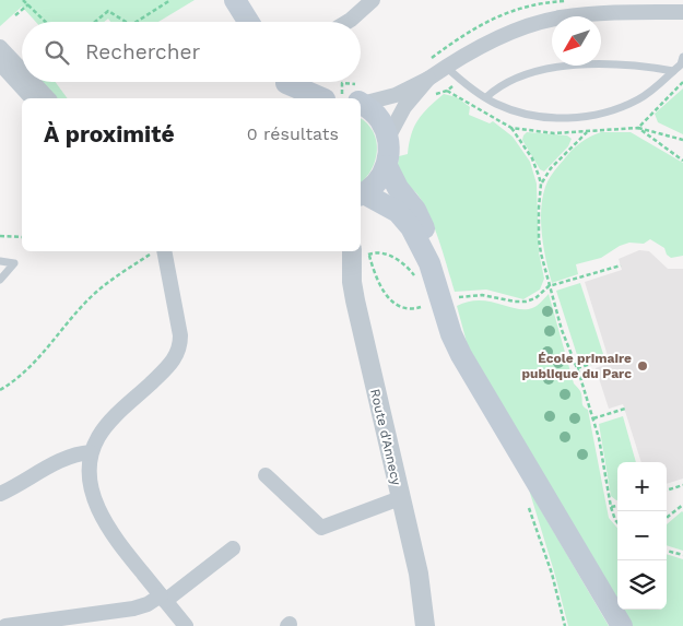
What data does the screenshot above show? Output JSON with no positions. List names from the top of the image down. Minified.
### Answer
{"streets":{"street":["Route d'Annecy"]},"places":["École primaire publique du Parc"],"north":"bottom left","page":{"search":"Rechercher","heading":["À proximité","0 résultats"],"map_buttons":["+","−"]}}
